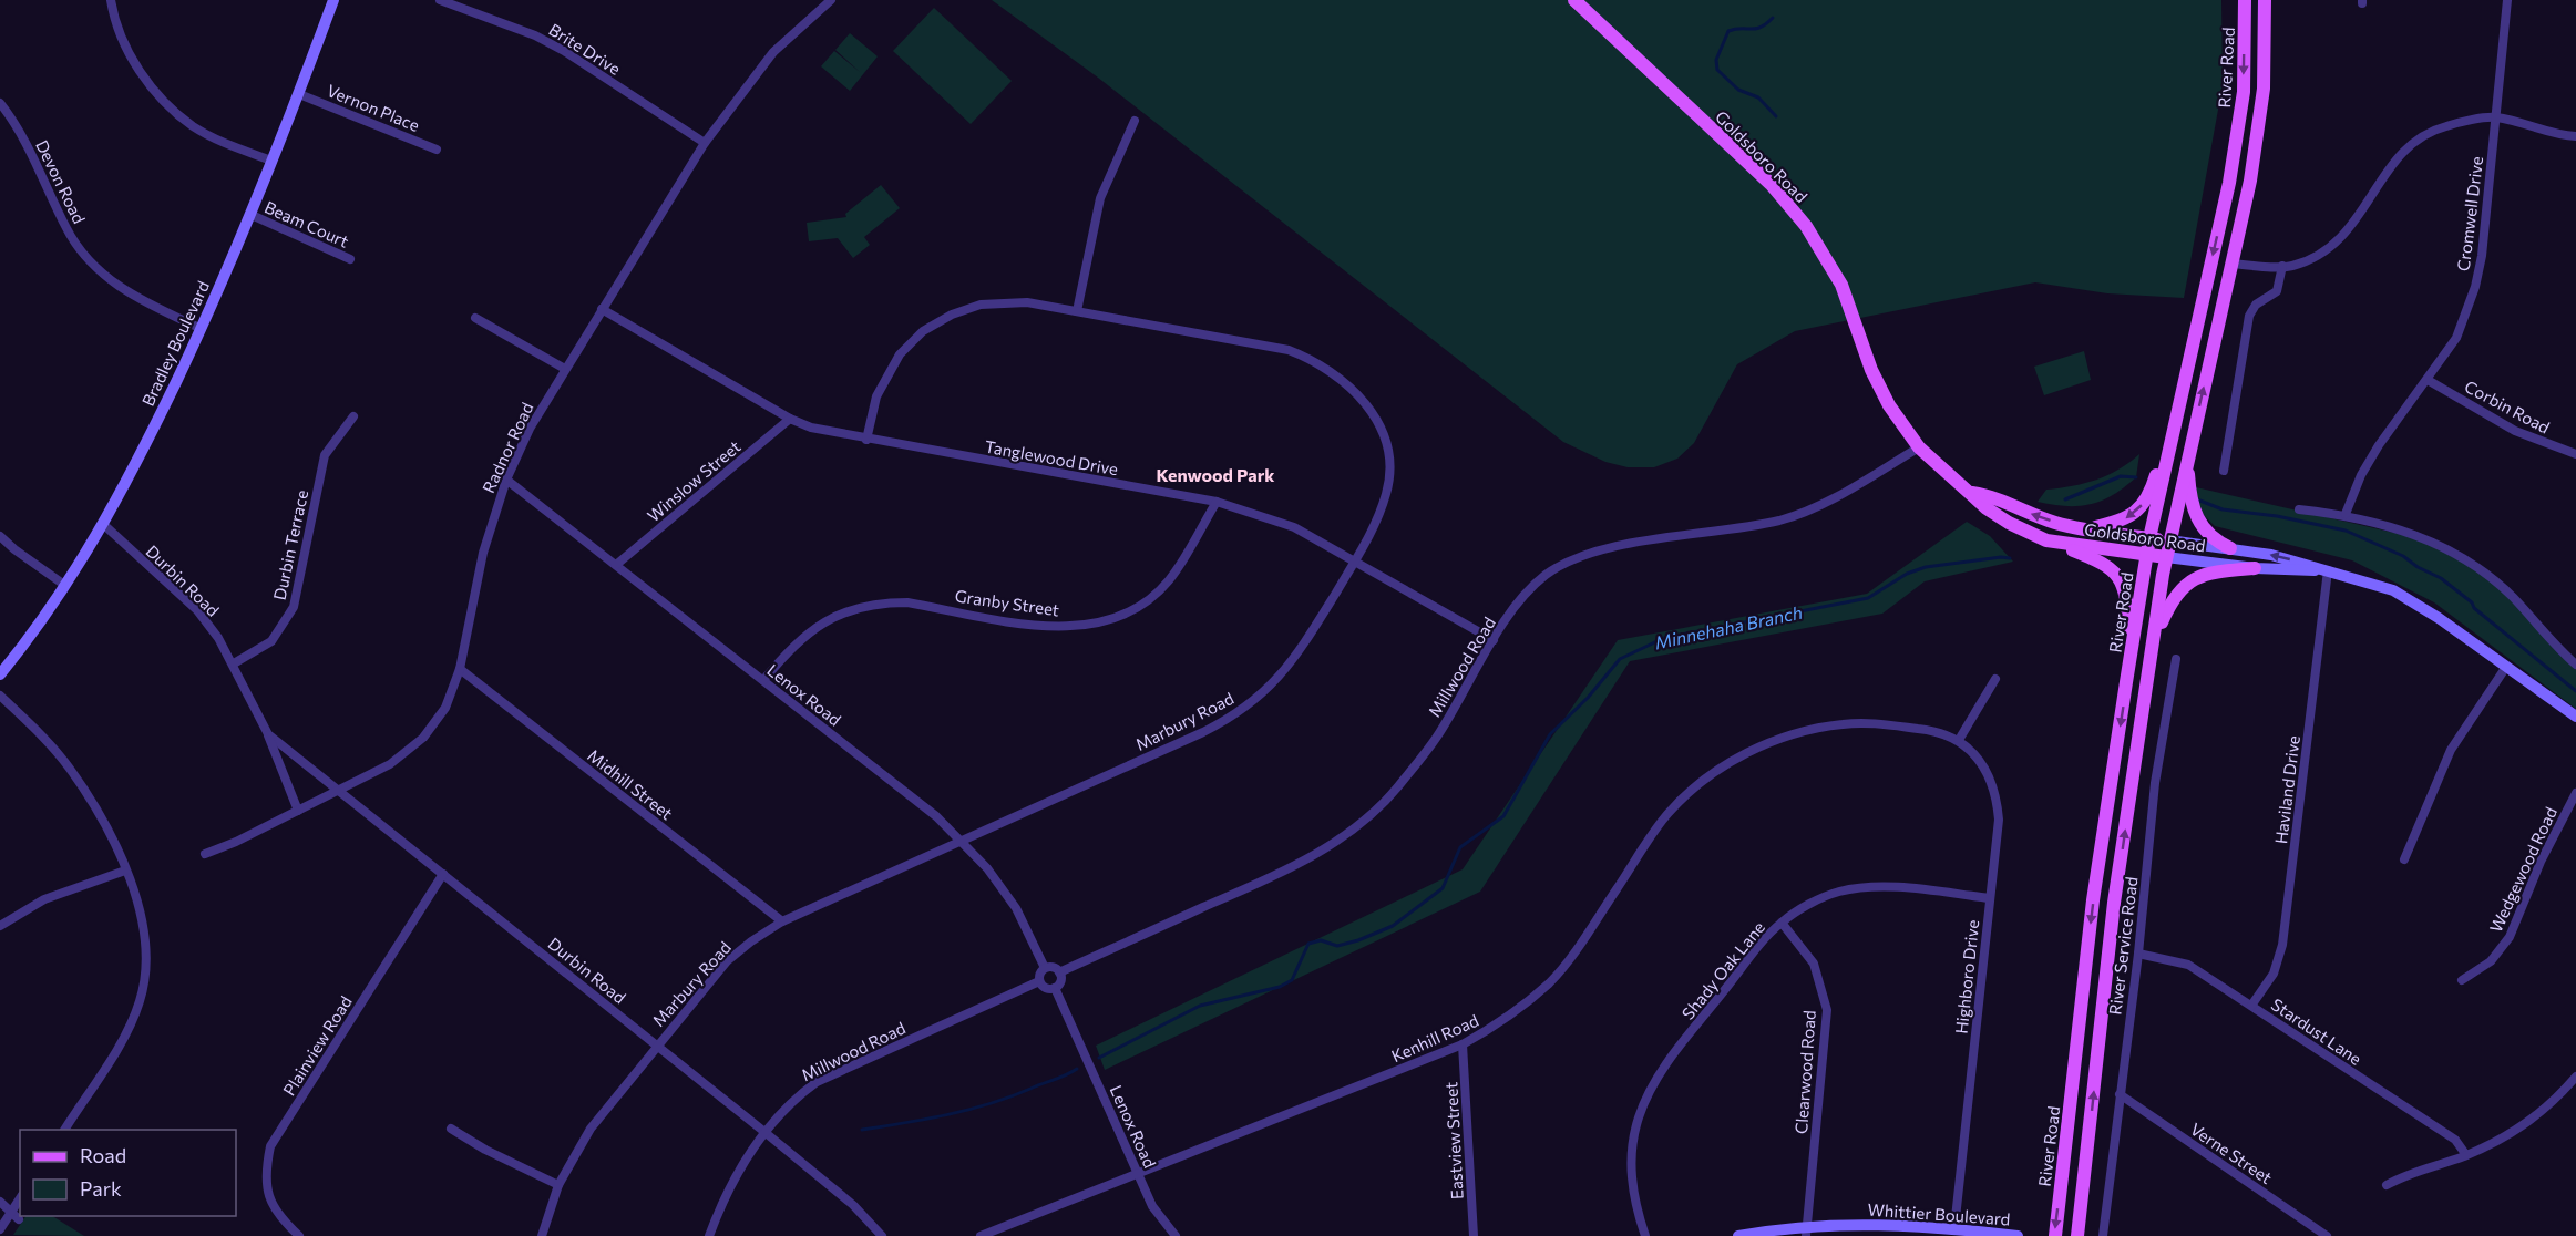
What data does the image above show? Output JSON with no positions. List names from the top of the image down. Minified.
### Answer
{"streets":{"main road":["River Road","Goldsboro Road","Bradley Boulevard","Whittier Boulevard"],"street":["Brite Drive","Vernon Place","Devon Road","Cromwell Drive","Beam Court","Corbin Road","Radnor Road","Tanglewood Drive","Winslow Street","Durbin Terrace","Durbin Road","Granby Street","Millwood Road","Lenox Road","Marbury Road","Midhill Street","Haviland Drive","Wedgewood Road","River Service Road","Shady Oak Lane","Highboro Drive","Stardust Lane","Kenhill Road","Plainview Road","Clearwood Road","Eastview Street","Verne Street"]},"crossings":[["Brite Drive","Radnor Road"],["River Road","Goldsboro Road"],["Vernon Place","Bradley Boulevard"],["Goldsboro Road","Millwood Road"],["Goldsboro Road","Haviland Drive"],["Devon Road","Bradley Boulevard"],["Cromwell Drive","Corbin Road"],["Beam Court","Bradley Boulevard"],["Bradley Boulevard","Durbin Road"],["Radnor Road","Tanglewood Drive"],["Radnor Road","Durbin Road"],["Radnor Road","Lenox Road"],["Radnor Road","Midhill Street"],["Tanglewood Drive","Winslow Street"],["Tanglewood Drive","Granby Street"],["Tanglewood Drive","Millwood Road"],["Tanglewood Drive","Marbury Road"],["Winslow Street","Lenox Road"],["Durbin Terrace","Durbin Road"],["Durbin Road","Millwood Road"],["Durbin Road","Marbury Road"],["Durbin Road","Plainview Road"],["Granby Street","Lenox Road"],["Millwood Road","Lenox Road"],["Lenox Road","Marbury Road"],["Lenox Road","Kenhill Road"],["Marbury Road","Midhill Street"],["Haviland Drive","Stardust Lane"],["River Service Road","Stardust Lane"],["River Service Road","Verne Street"],["Shady Oak Lane","Highboro Drive"],["Shady Oak Lane","Clearwood Road"],["Highboro Drive","Kenhill Road"],["Highboro Drive","Whittier Boulevard"],["Kenhill Road","Eastview Street"],["Clearwood Road","Whittier Boulevard"]],"districts":["Kenwood Park"],"water":["Minnehaha Branch"],"legend":["Road","Park"]}
